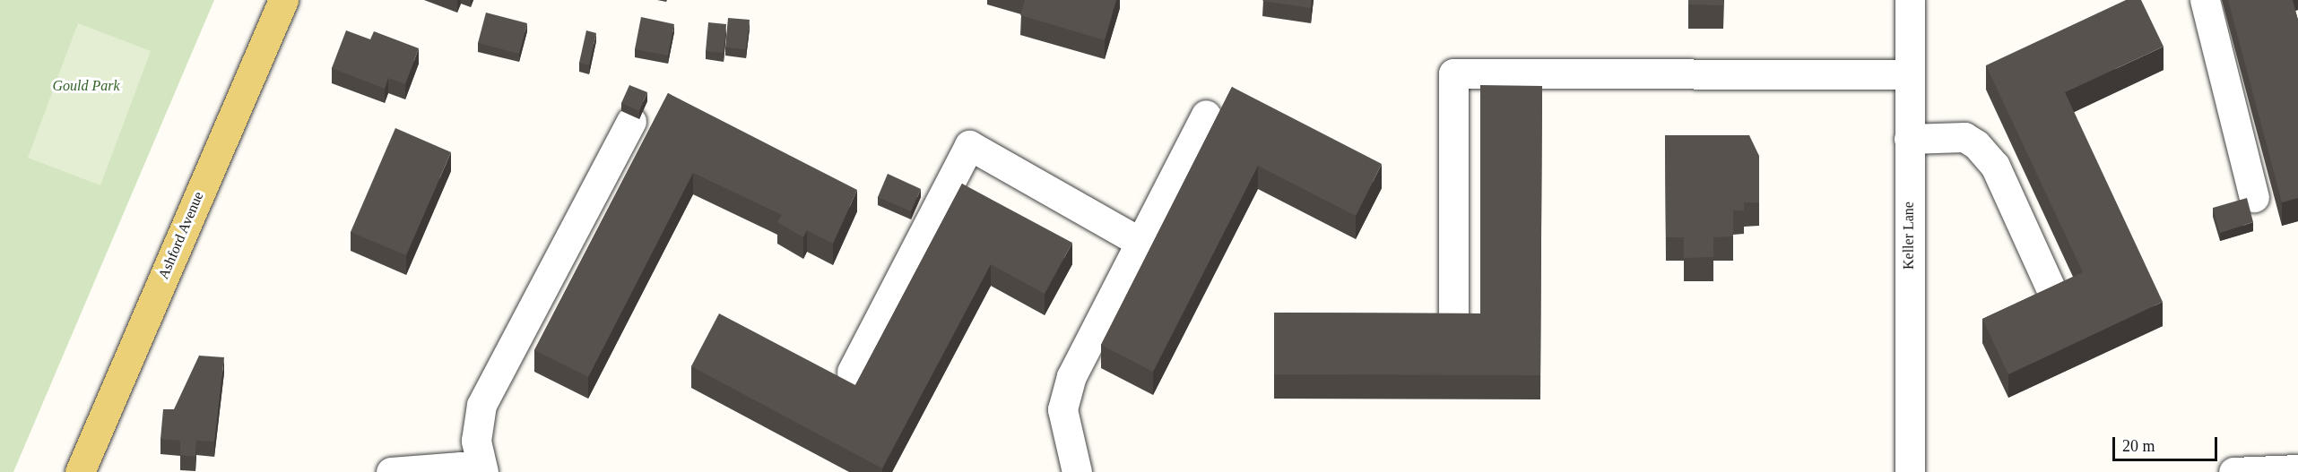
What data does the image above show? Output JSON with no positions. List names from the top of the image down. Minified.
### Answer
{"streets":{"main road":["Ashford Avenue"],"street":["Keller Lane"]},"parks":["Gould Park"],"scale_bar":"20 m"}
